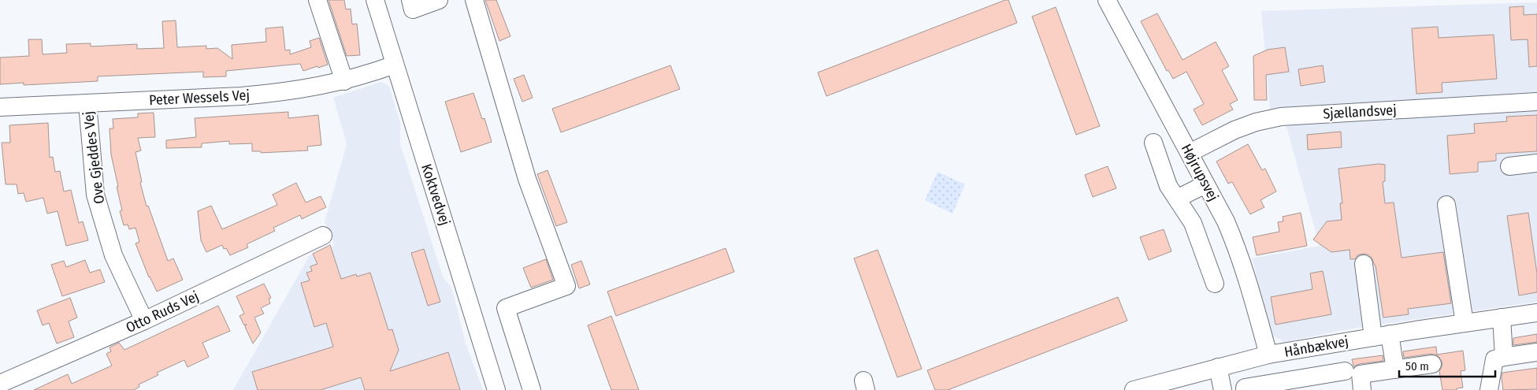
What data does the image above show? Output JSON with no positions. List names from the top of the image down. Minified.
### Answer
{"streets":{"street":["Peter Wessels Vej","Sjællandsvej","Ove Gjeddes Vej","Højrupsvej","Koktvedvej","Otto Ruds Vej","Hånbækvej"]},"crossings":[["Peter Wessels Vej","Ove Gjeddes Vej"],["Peter Wessels Vej","Koktvedvej"],["Sjællandsvej","Højrupsvej"],["Ove Gjeddes Vej","Otto Ruds Vej"],["Højrupsvej","Hånbækvej"]],"scale_bar":"50 m"}
